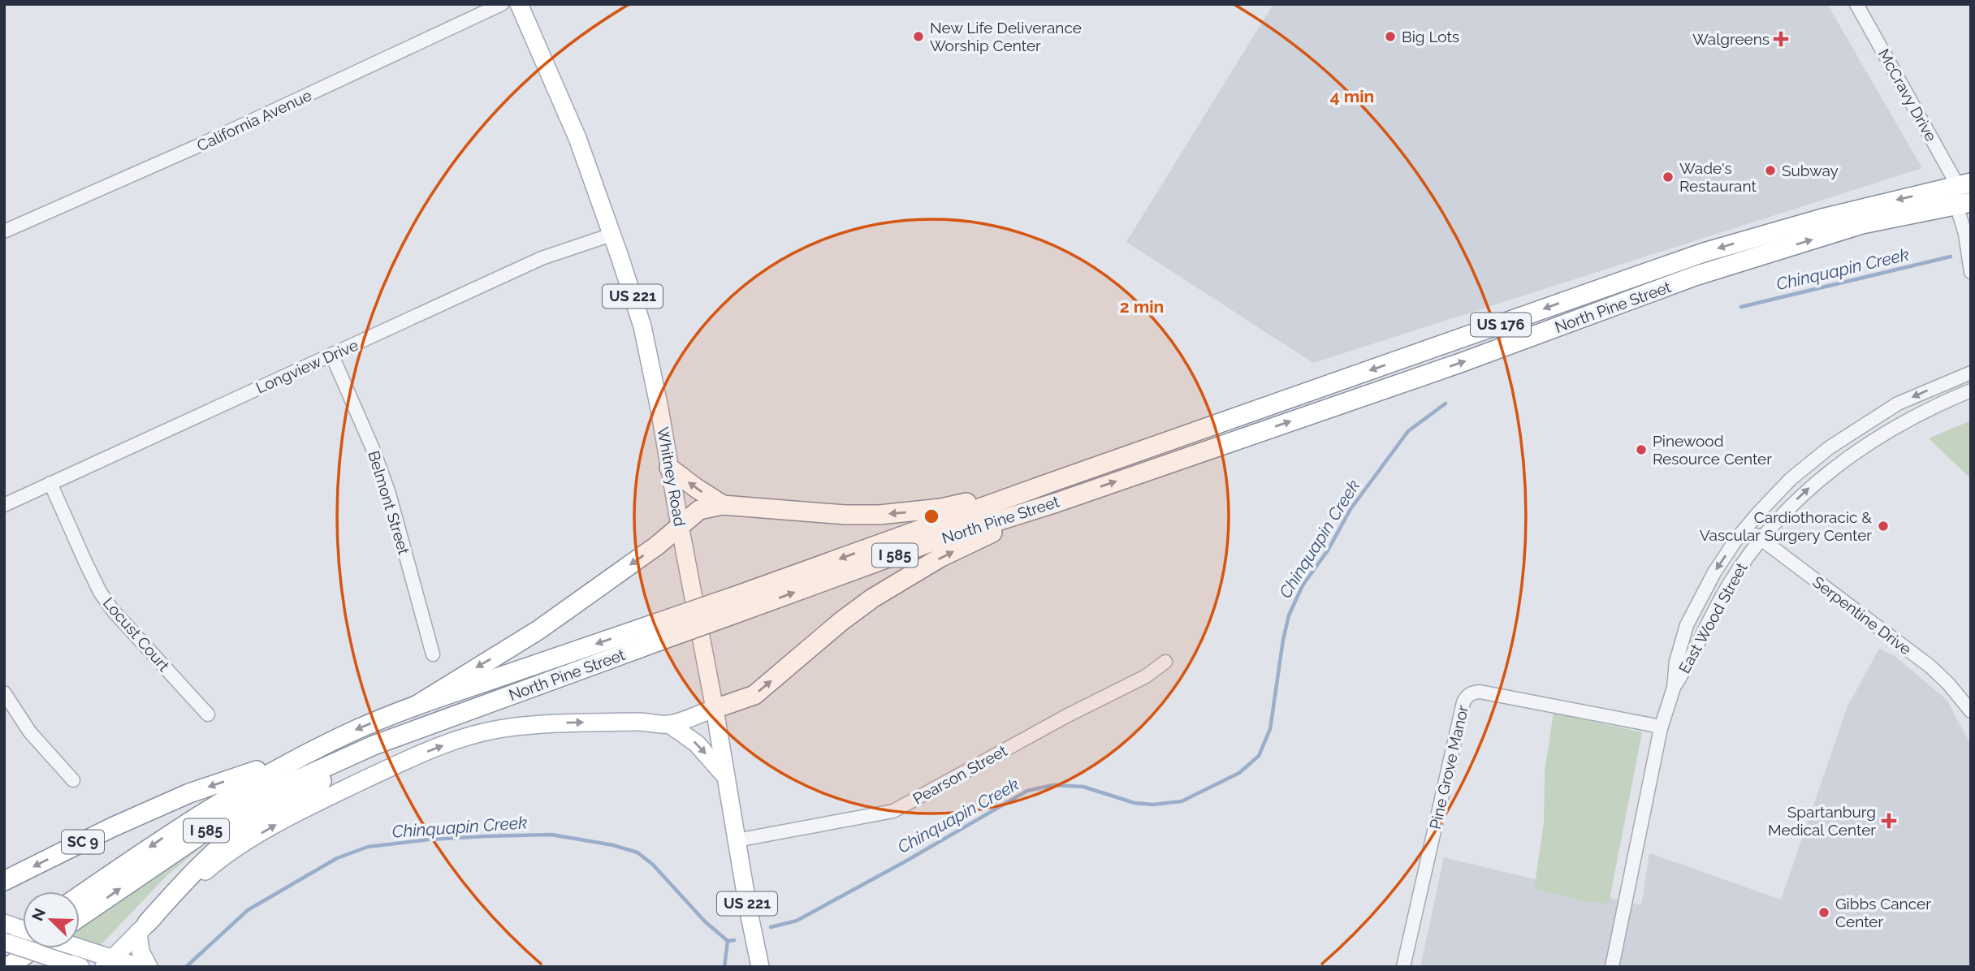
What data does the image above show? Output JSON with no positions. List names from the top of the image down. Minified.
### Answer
{"streets":{"highway":["North Pine Street","US 176","I 585","SC 9"],"main road":["US 221","Whitney Road"],"street":["McCravy Drive","California Avenue","Longview Drive","Belmont Street","Serpentine Drive","East Wood Street","Locust Court","Pine Grove Manor","Pearson Street"]},"crossings":[["McCravy Drive","North Pine Street"],["North Pine Street","SC 9"],["Longview Drive","Whitney Road"],["Longview Drive","Belmont Street"],["Longview Drive","Locust Court"],["Whitney Road","Pearson Street"],["Serpentine Drive","East Wood Street"],["East Wood Street","Pine Grove Manor"]],"water":["Chinquapin Creek"],"places":{"other":["New Life Deliverance Worship Center","Big Lots","Subway","Wade's Restaurant","Pinewood Resource Center","Cardiothoracic & Vascular Surgery Center","Gibbs Cancer Center"],"health":["Walgreens","Spartanburg Medical Center"]},"north":"top left","rings":["4 min","2 min"]}
